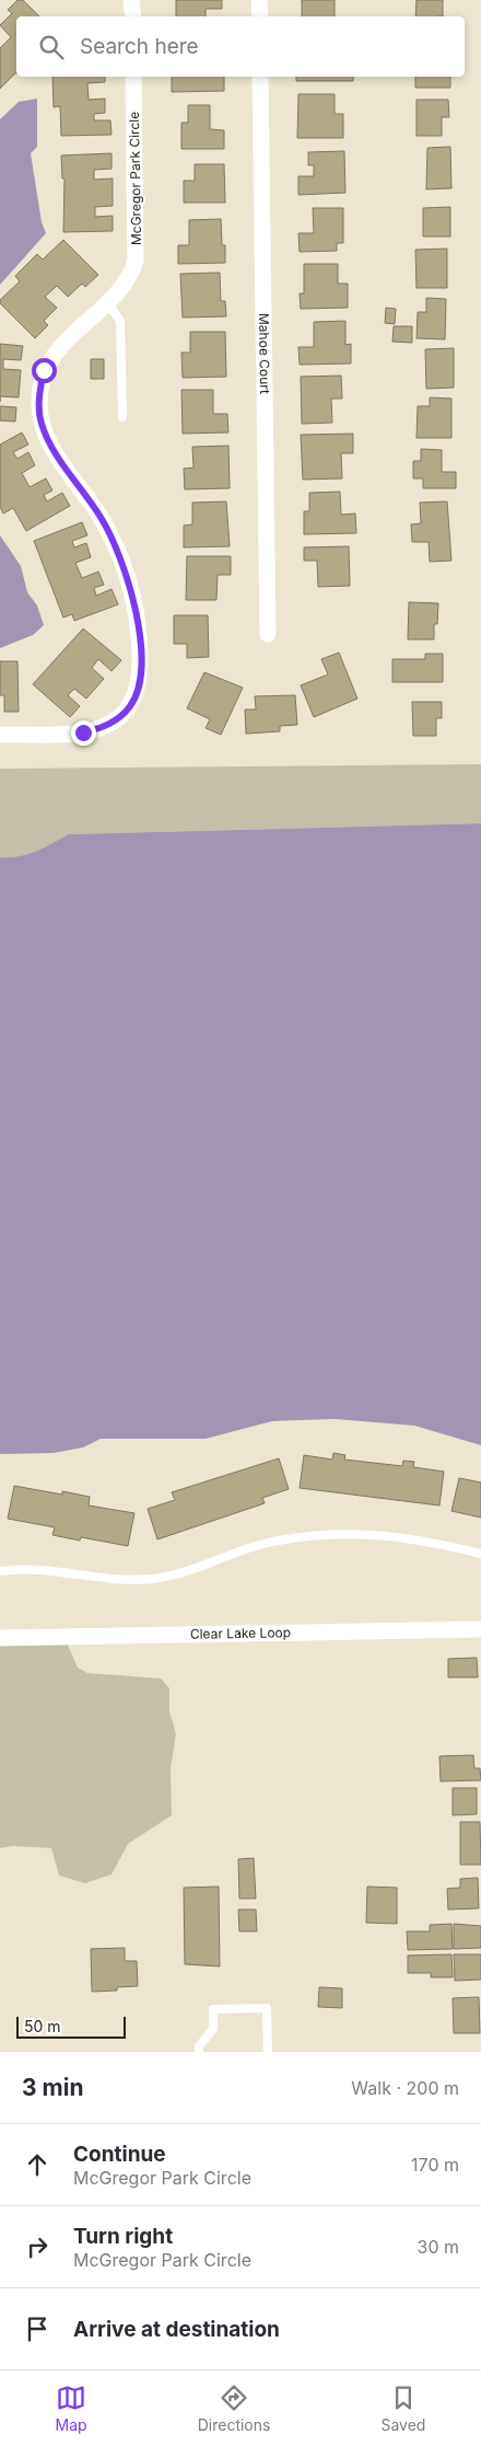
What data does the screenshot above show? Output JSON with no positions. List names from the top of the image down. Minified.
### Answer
{"streets":{"street":["McGregor Park Circle","Mahoe Court","Clear Lake Loop"]},"scale_bar":"50 m","page":{"search":"Search here","scale":"50 m","heading":["3 min","Walk · 200 m"],"list":[["Continue","McGregor Park Circle","170 m"],["Turn right","McGregor Park Circle","30 m"],"Arrive at destination"],"nav":["Map","Directions","Saved"]}}
